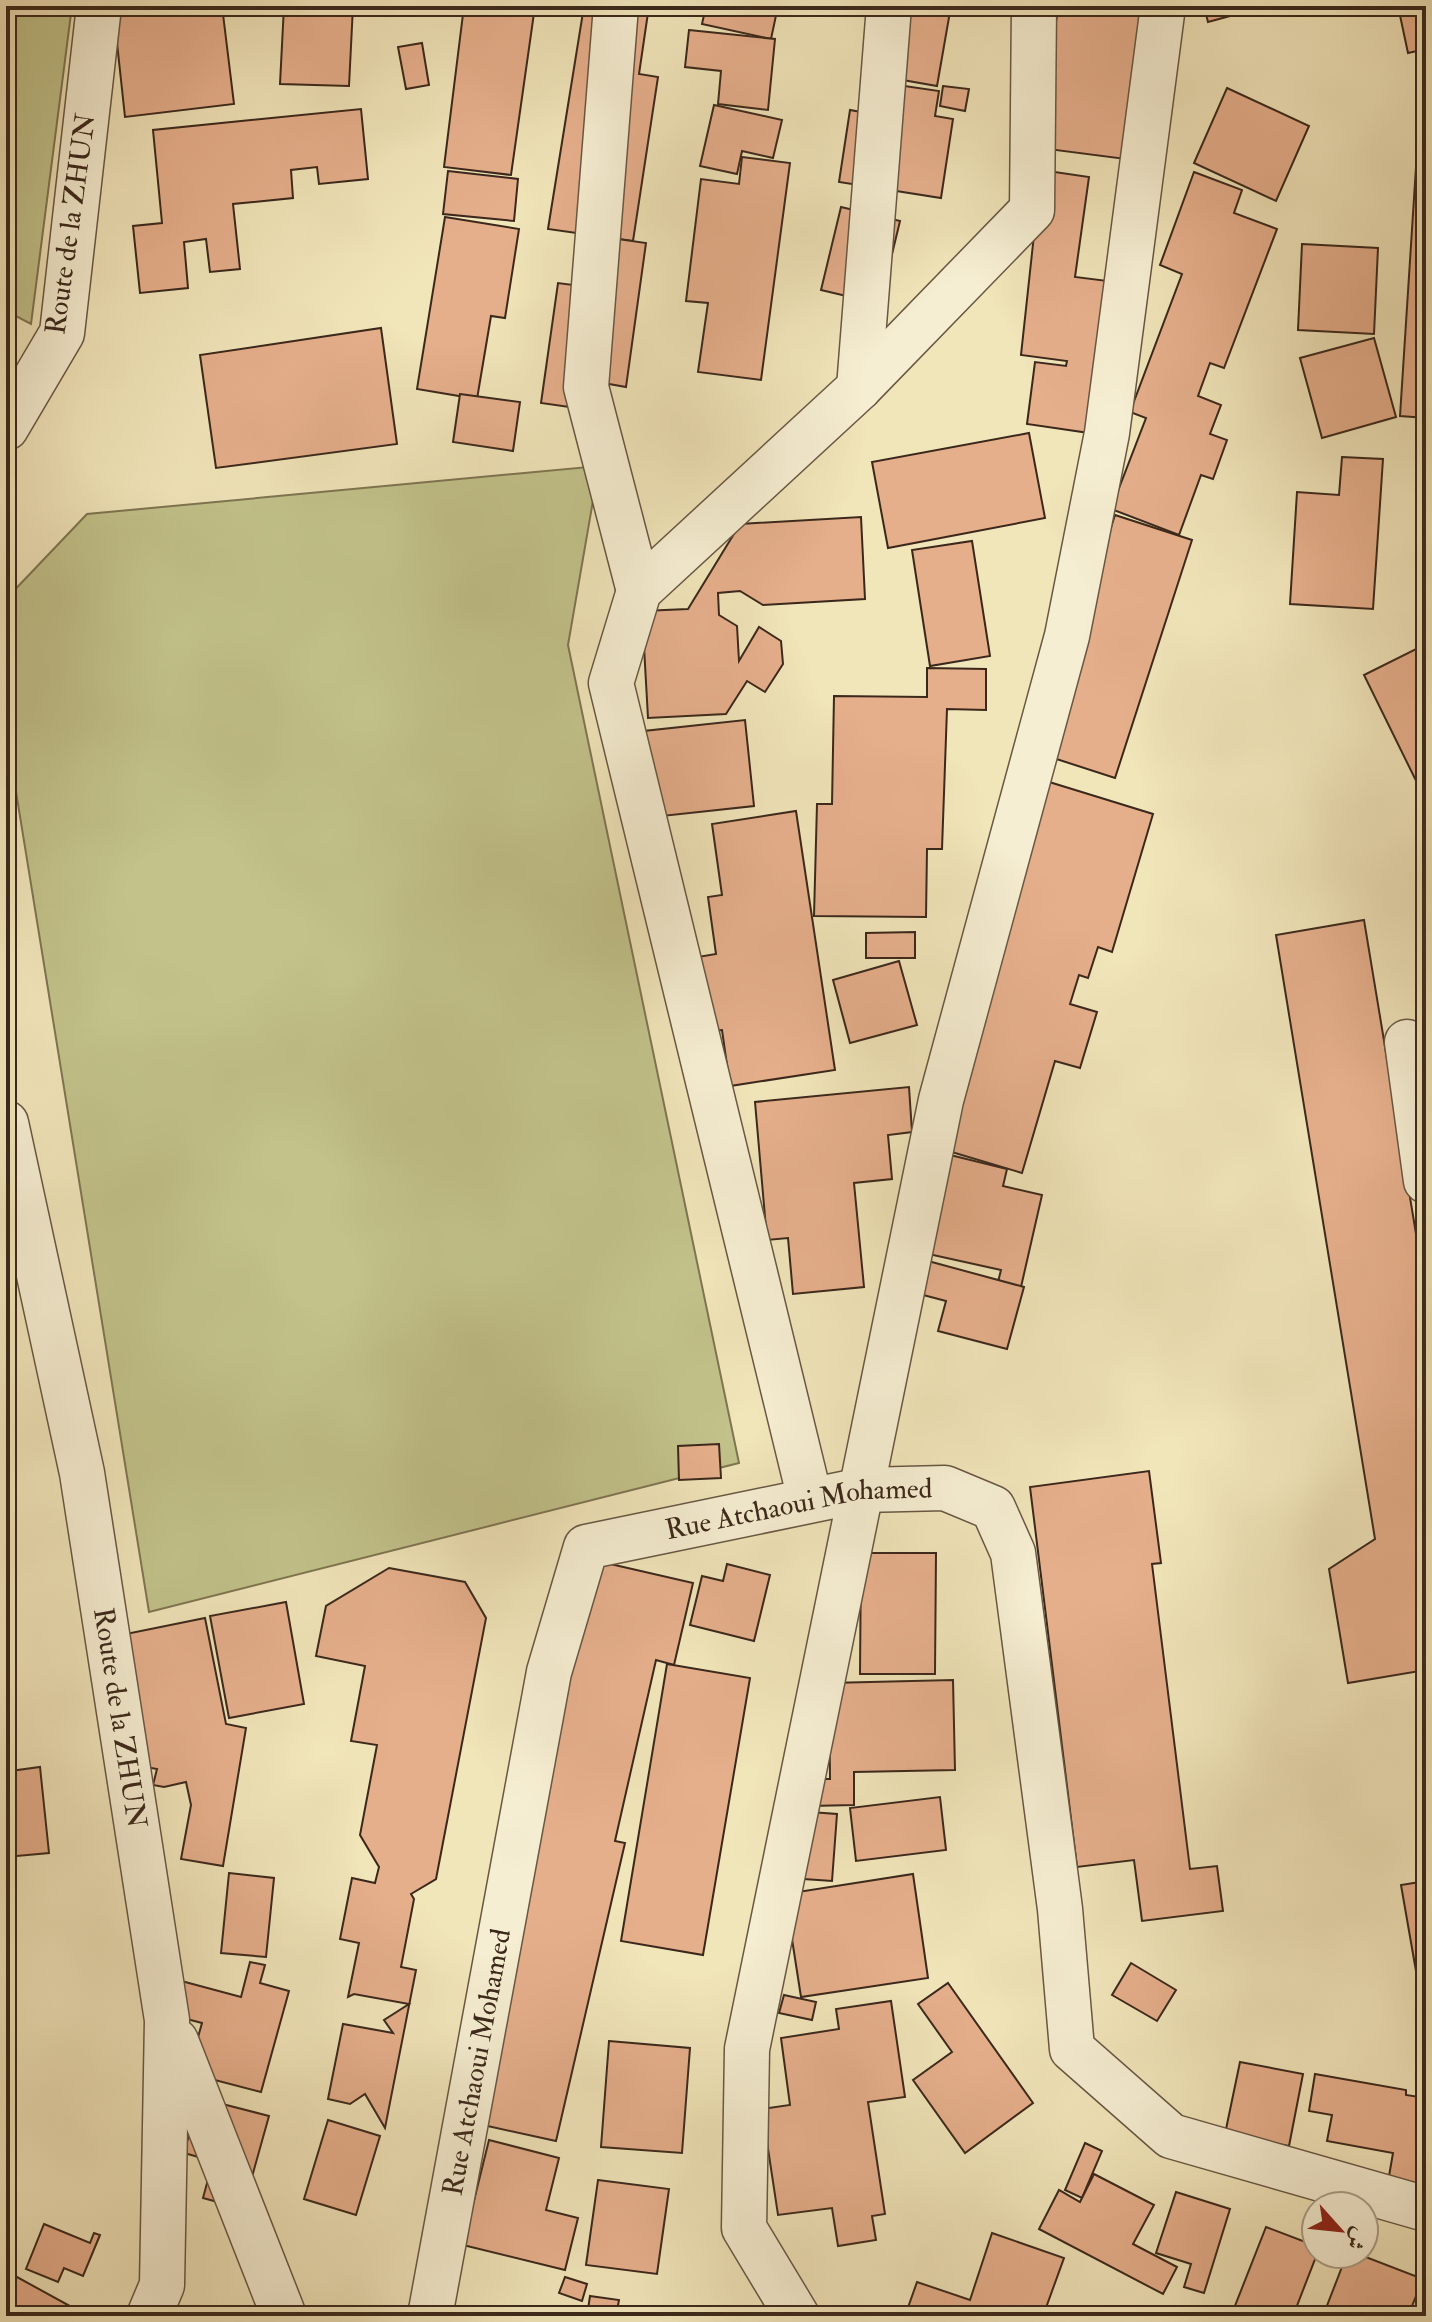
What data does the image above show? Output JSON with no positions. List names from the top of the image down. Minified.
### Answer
{"streets":{"street":["Route de la ZHUN","Rue Atchaoui Mohamed"]},"north":"bottom right"}
